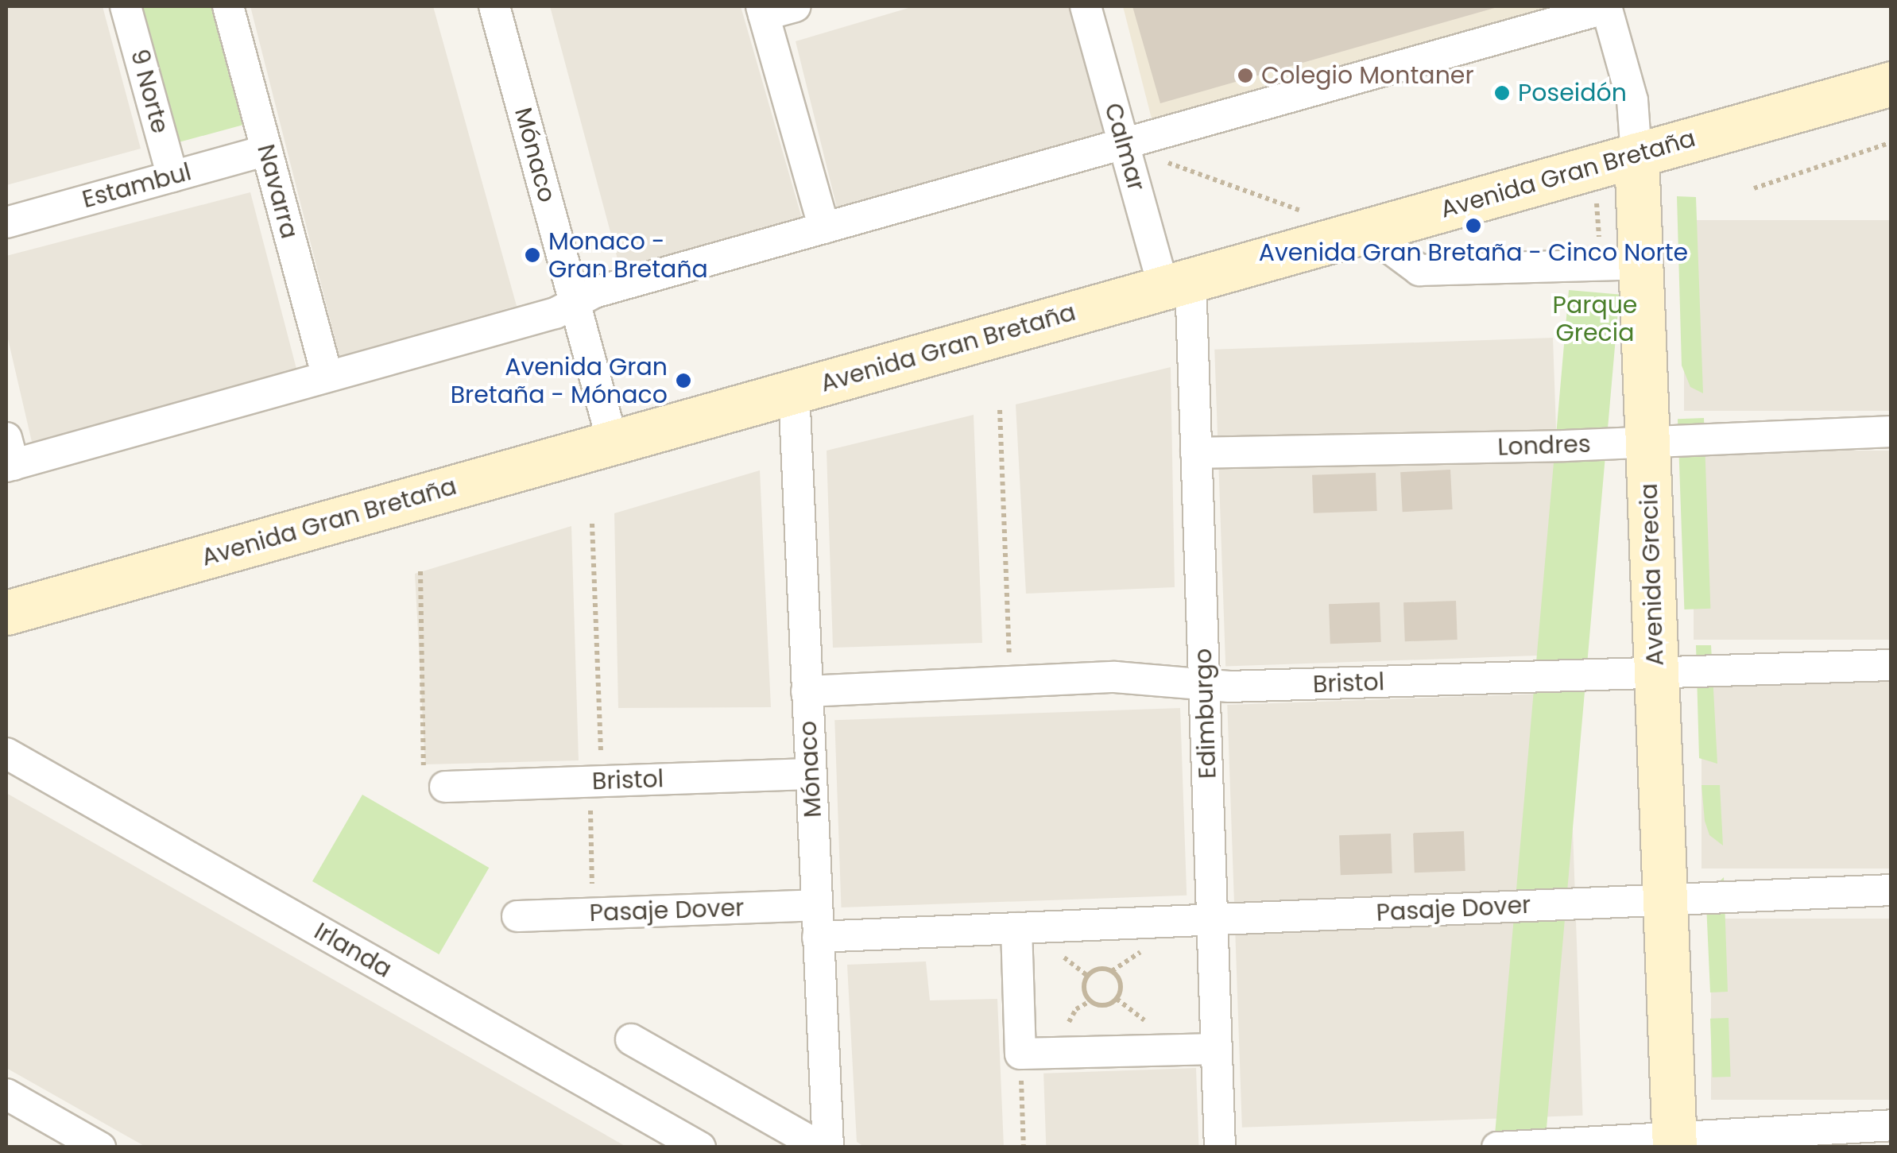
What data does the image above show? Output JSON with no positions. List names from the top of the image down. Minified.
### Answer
{"streets":{"main road":["Avenida Gran Bretaña","Avenida Grecia"],"street":["9 Norte","Calmar","Mónaco","Estambul","Navarra","Londres","Bristol","Edimburgo","Pasaje Dover","Irlanda"]},"crossings":[["9 Norte","Estambul"],["Calmar","Avenida Gran Bretaña"],["Calmar","Edimburgo"],["Mónaco","Avenida Gran Bretaña"],["Mónaco","Bristol"],["Mónaco","Pasaje Dover"],["Avenida Gran Bretaña","Avenida Grecia"],["Avenida Gran Bretaña","Edimburgo"],["Estambul","Navarra"],["Londres","Avenida Grecia"],["Londres","Edimburgo"],["Avenida Grecia","Bristol"],["Avenida Grecia","Pasaje Dover"],["Bristol","Edimburgo"],["Edimburgo","Pasaje Dover"]],"parks":["Parque Grecia"],"places":["Colegio Montaner","Poseidón","Avenida Gran Bretaña - Cinco Norte","Monaco - Gran Bretaña","Avenida Gran Bretaña - Mónaco"]}
